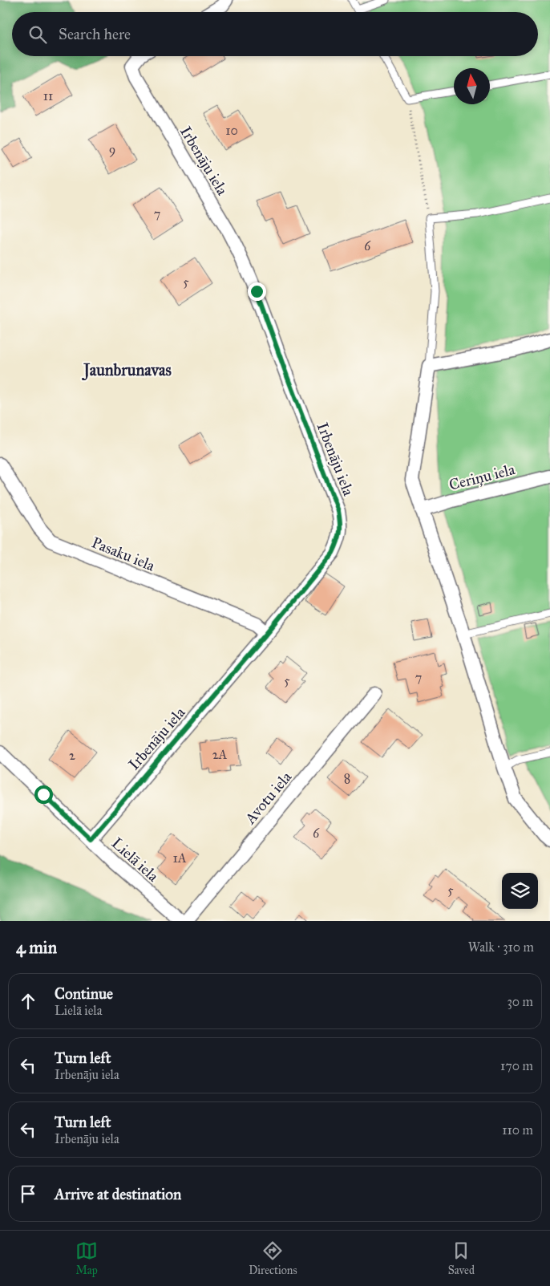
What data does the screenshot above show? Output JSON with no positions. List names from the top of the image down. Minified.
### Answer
{"streets":{"street":["Irbenāju iela","Ceriņu iela","Pasaku iela","Avotu iela","Lielā iela"]},"crossings":[["Irbenāju iela","Pasaku iela"],["Irbenāju iela","Lielā iela"]],"districts":["Jaunbrunavas"],"house_numbers":["11","10","9","7","6","5","7","5","2A","2","8","6","1A","5"],"north":"top","page":{"search":"Search here","heading":["4 min","Walk · 310 m"],"list":[["Continue","Lielā iela","30 m"],["Turn left","Irbenāju iela","170 m"],["Turn left","Irbenāju iela","110 m"],"Arrive at destination"],"nav":["Map","Directions","Saved"]}}
